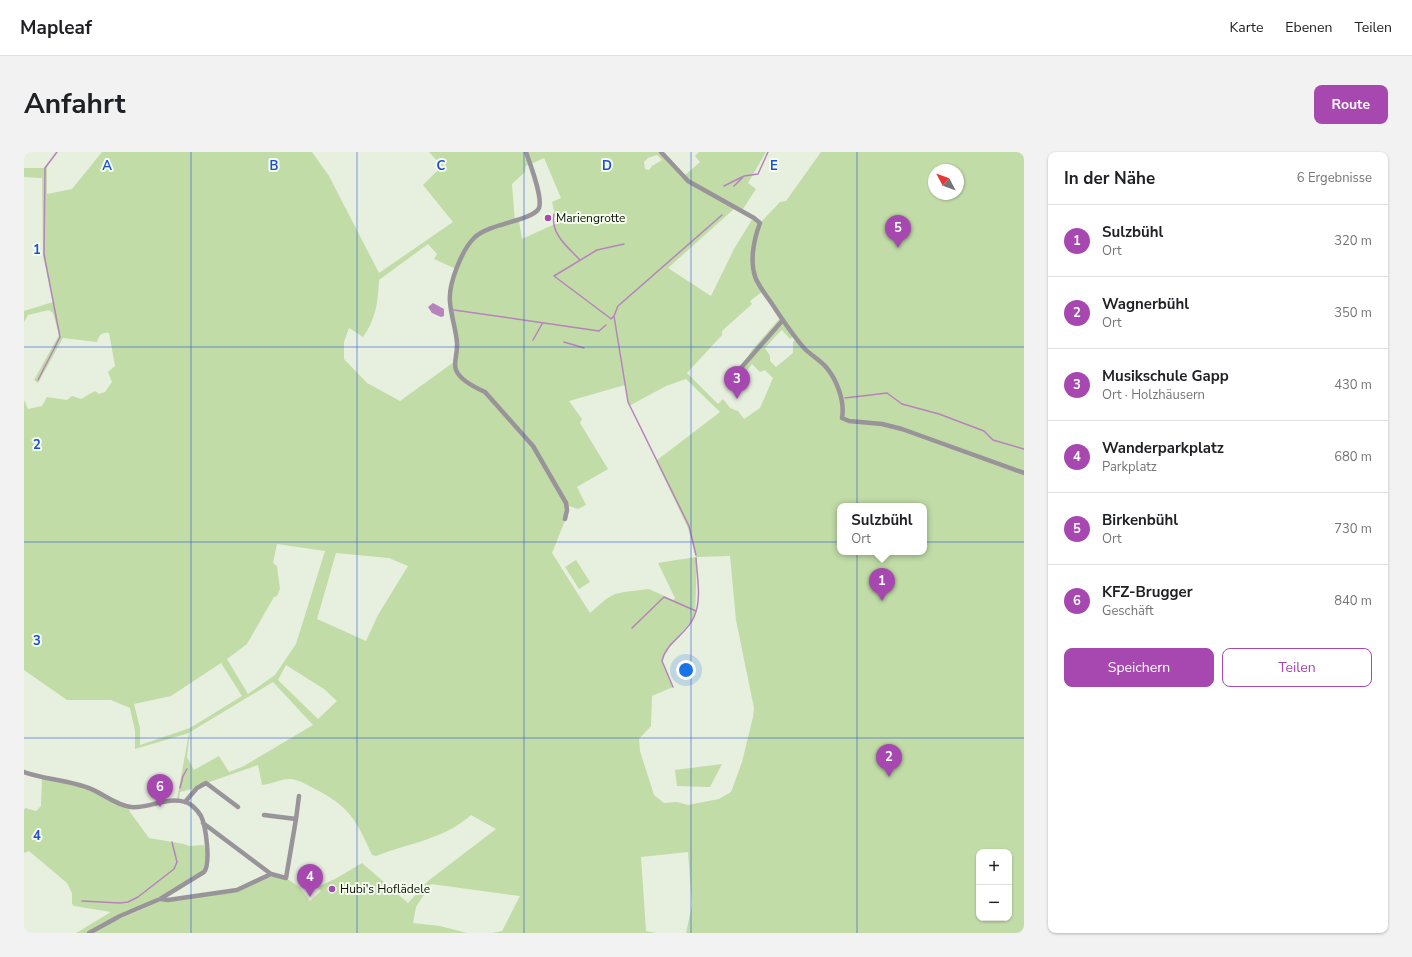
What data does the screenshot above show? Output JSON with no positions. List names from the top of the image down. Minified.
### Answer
{"places":["Mariengrotte","Hubi's Hoflädele"],"north":"top left","page":{"header":"Mapleaf","nav":["Karte","Ebenen","Teilen"],"title":"Anfahrt","buttons":["Route",["Speichern","Teilen"]],"heading":["In der Nähe","6 Ergebnisse"],"list":[{"mark":"1","name":"Sulzbühl","note":"Ort","value":"320 m"},{"mark":"2","name":"Wagnerbühl","note":"Ort","value":"350 m"},{"mark":"3","name":"Musikschule Gapp","note":"Ort · Holzhäusern","value":"430 m"},{"mark":"4","name":"Wanderparkplatz","note":"Parkplatz","value":"680 m"},{"mark":"5","name":"Birkenbühl","note":"Ort","value":"730 m"},{"mark":"6","name":"KFZ-Brugger","note":"Geschäft","value":"840 m"}],"pins":["5","3","1","2","6","4"],"popup":["Sulzbühl","Ort"],"map_buttons":["+","−"]},"grid":{"columns":["A","B","C","D","E"],"rows":["1","2","3","4"]}}
